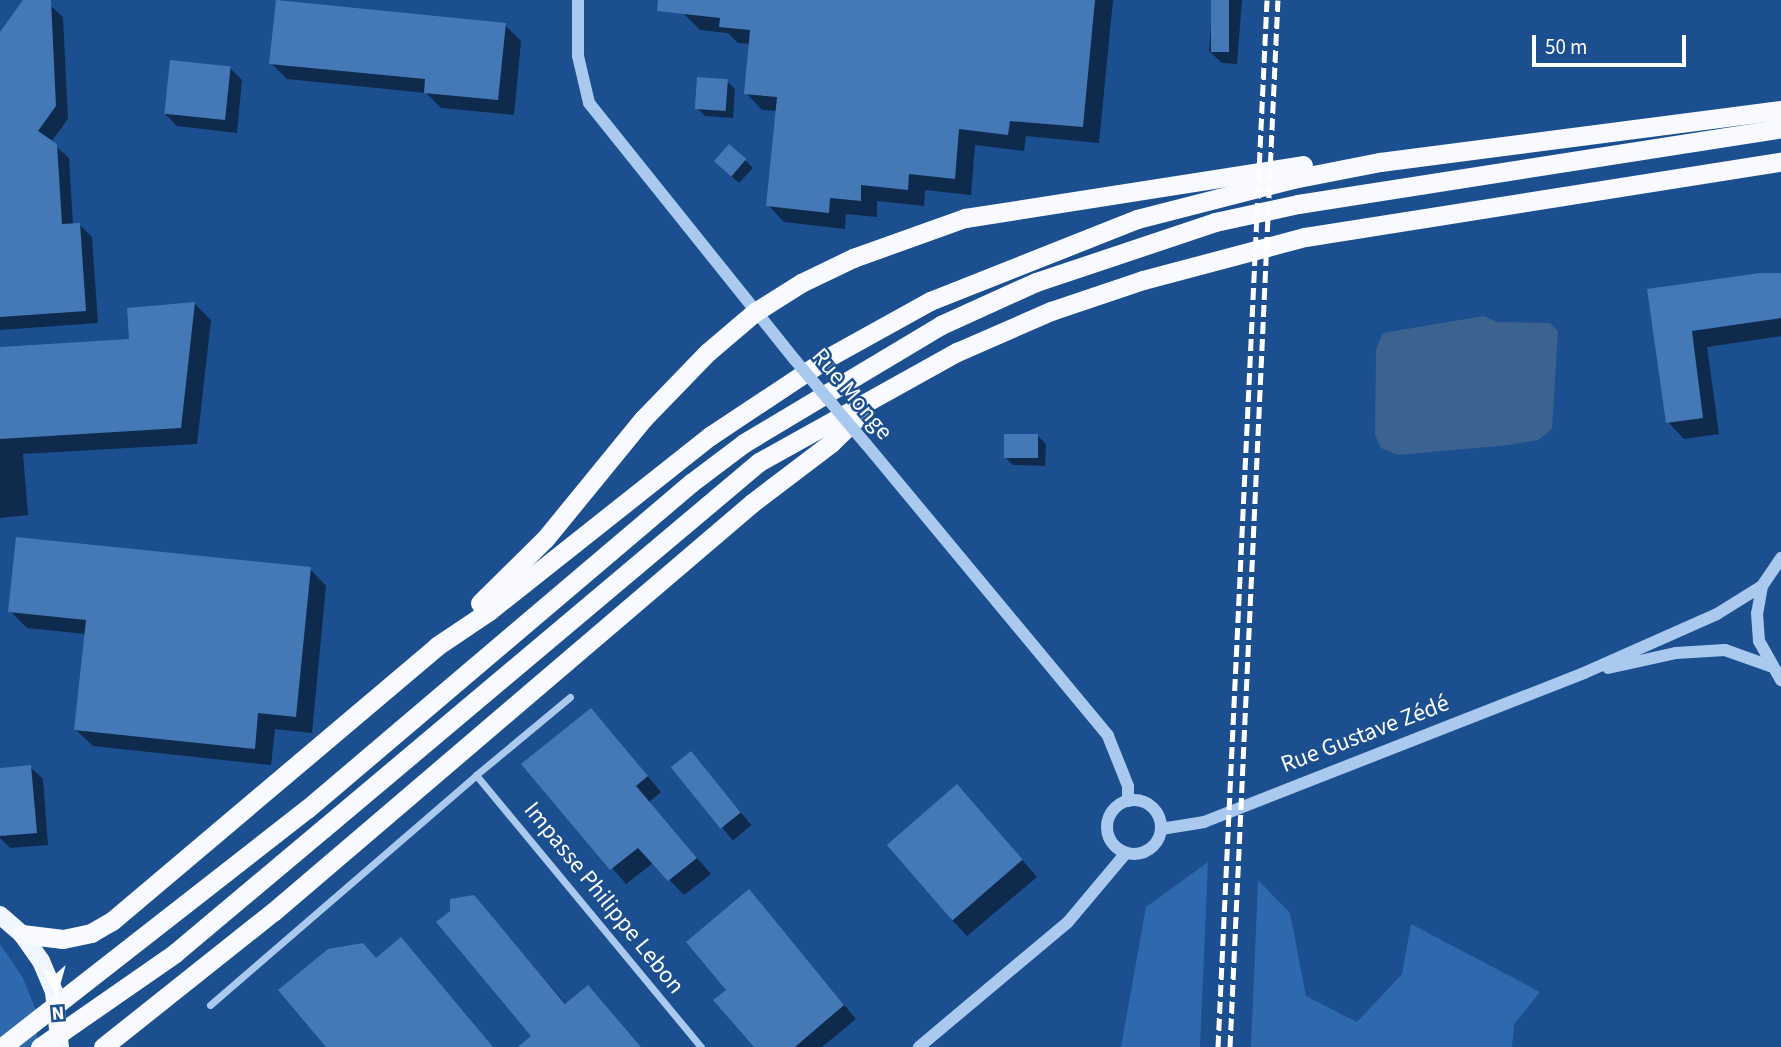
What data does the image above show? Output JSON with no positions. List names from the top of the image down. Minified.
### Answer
{"streets":{"street":["Rue Monge","Rue Gustave Zédé","Impasse Philippe Lebon"]},"crossings":[["Rue Monge","Rue Gustave Zédé"]],"scale_bar":"50 m","north":"bottom"}
